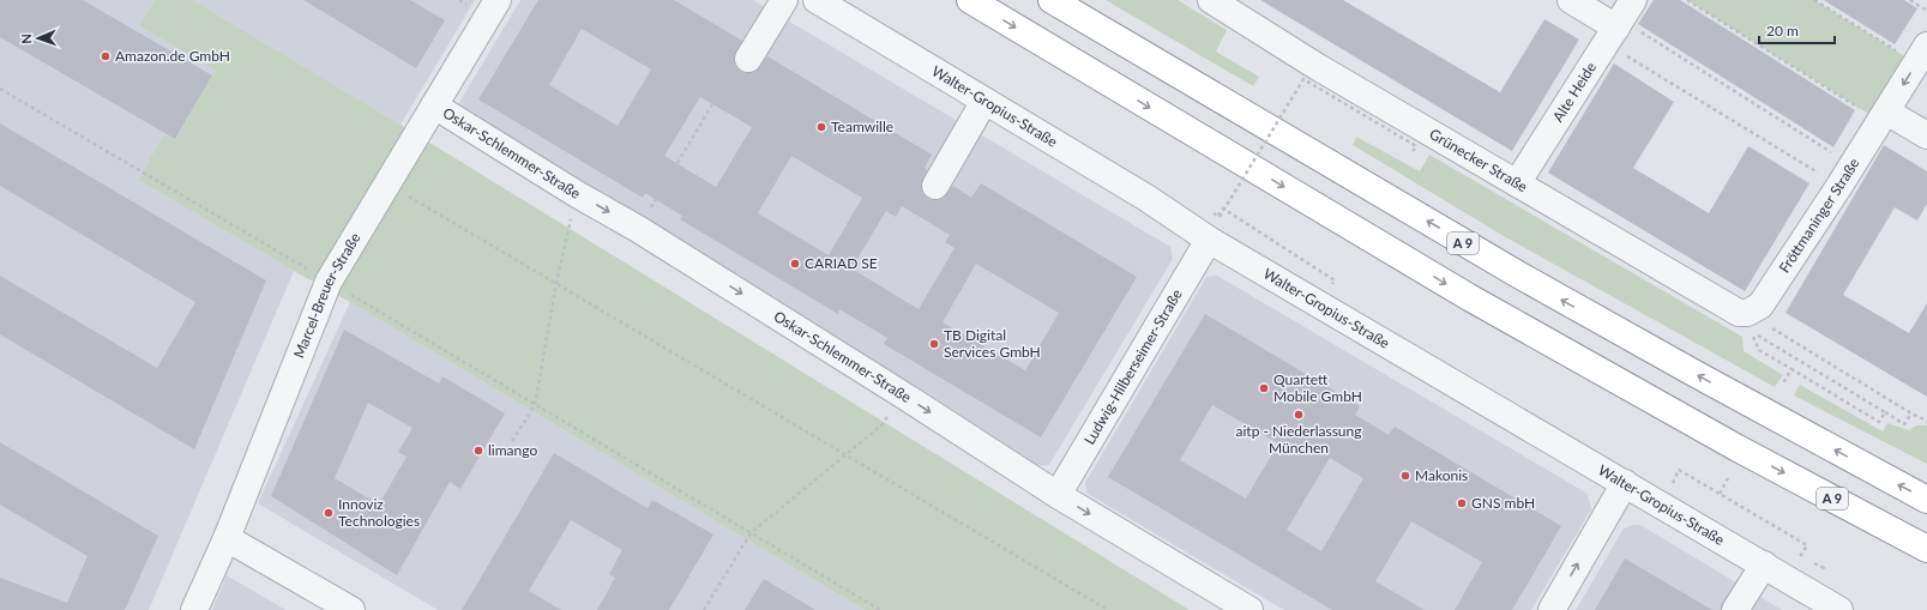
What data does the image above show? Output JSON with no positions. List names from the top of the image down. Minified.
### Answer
{"streets":{"highway":["A 9"],"street":["Alte Heide","Walter-Gropius-Straße","Oskar-Schlemmer-Straße","Grünecker Straße","Fröttmaninger Straße","Marcel-Breuer-Straße","Ludwig-Hilberseimer-Straße"]},"crossings":[["Alte Heide","Grünecker Straße"],["Walter-Gropius-Straße","Ludwig-Hilberseimer-Straße"],["Oskar-Schlemmer-Straße","Marcel-Breuer-Straße"],["Oskar-Schlemmer-Straße","Ludwig-Hilberseimer-Straße"],["Grünecker Straße","Fröttmaninger Straße"]],"one_way":["Oskar-Schlemmer-Straße"],"places":["Amazon.de GmbH","Teamwille","CARIAD SE","TB Digital Services GmbH","Quartett Mobile GmbH","aitp - Niederlassung München","limango","Makonis","GNS mbH","Innoviz Technologies"],"scale_bar":"20 m","north":"left"}
